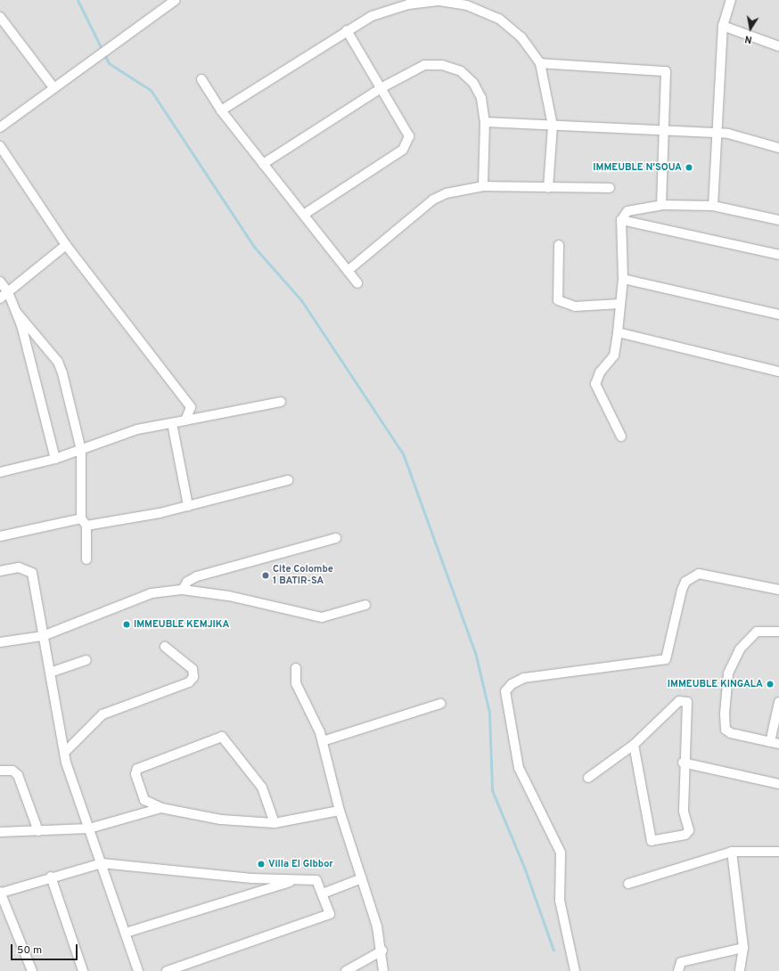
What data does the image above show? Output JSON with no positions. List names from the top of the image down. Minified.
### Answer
{"places":["IMMEUBLE N'SOUA","Cite Colombe 1 BATIR-SA","IMMEUBLE KEMJIKA","IMMEUBLE KINGALA","Villa El GIbbor"],"scale_bar":"50 m","north":"bottom"}
